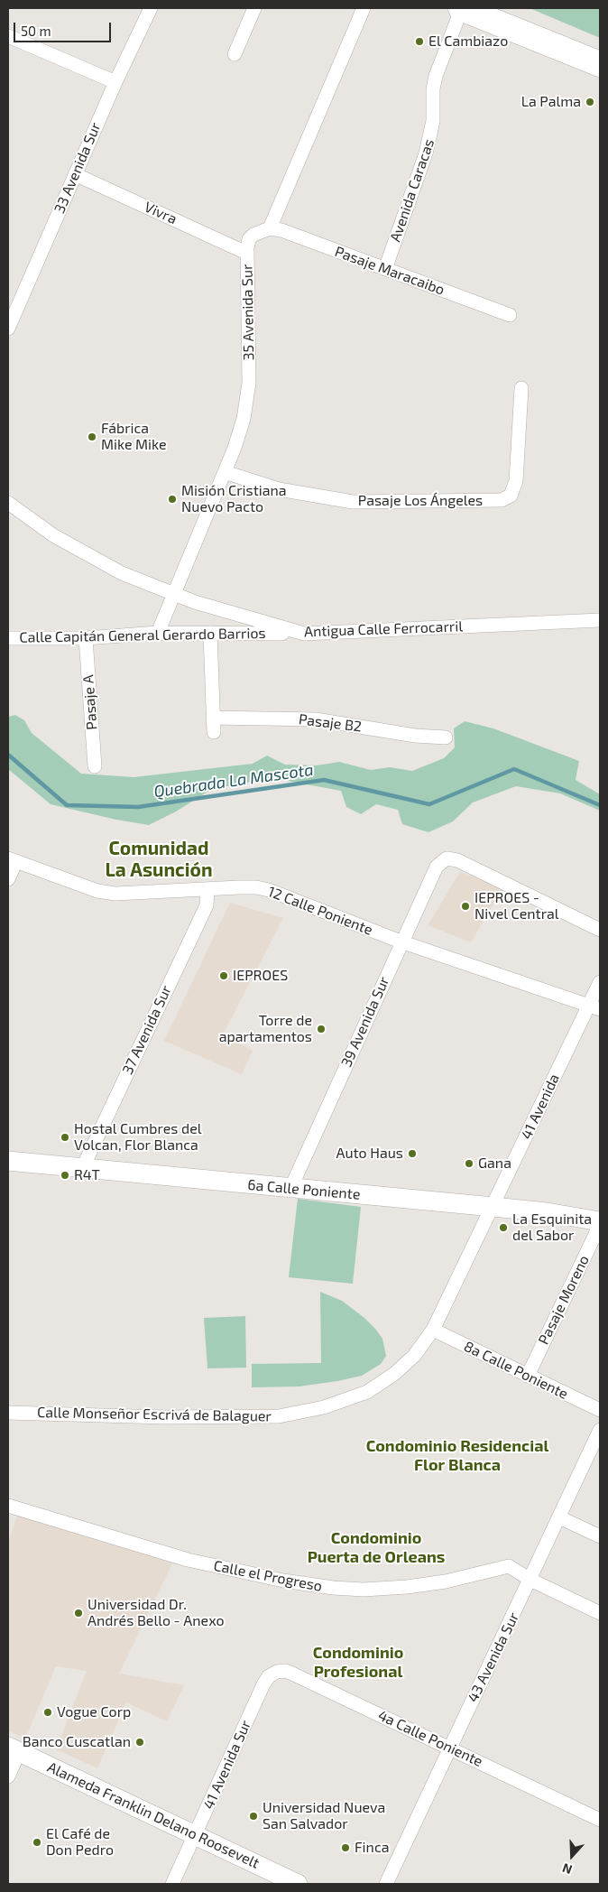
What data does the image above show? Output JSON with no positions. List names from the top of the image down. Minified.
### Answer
{"streets":{"street":["33 Avenida Sur","Avenida Caracas","Vivra","Pasaje Maracaibo","35 Avenida Sur","Pasaje Los Ángeles","Antigua Calle Ferrocarril","Calle Capitán General Gerardo Barrios","Pasaje A","Pasaje B2","12 Calle Poniente","39 Avenida Sur","37 Avenida Sur","41 Avenida","6a Calle Poniente","Pasaje Moreno","8a Calle Poniente","Calle Monseñor Escrivá de Balaguer","Calle el Progreso","43 Avenida Sur","4a Calle Poniente","41 Avenida Sur","Alameda Franklin Delano Roosevelt"]},"crossings":[["33 Avenida Sur","Vivra"],["Avenida Caracas","Pasaje Maracaibo"],["Vivra","35 Avenida Sur"],["Pasaje Maracaibo","35 Avenida Sur"],["35 Avenida Sur","Pasaje Los Ángeles"],["35 Avenida Sur","Antigua Calle Ferrocarril"],["35 Avenida Sur","Calle Capitán General Gerardo Barrios"],["Antigua Calle Ferrocarril","Calle Capitán General Gerardo Barrios"],["Calle Capitán General Gerardo Barrios","Pasaje A"],["12 Calle Poniente","39 Avenida Sur"],["12 Calle Poniente","37 Avenida Sur"],["12 Calle Poniente","41 Avenida"],["39 Avenida Sur","6a Calle Poniente"],["37 Avenida Sur","6a Calle Poniente"],["41 Avenida","6a Calle Poniente"],["41 Avenida","8a Calle Poniente"],["41 Avenida","Calle Monseñor Escrivá de Balaguer"],["Pasaje Moreno","8a Calle Poniente"],["8a Calle Poniente","Calle Monseñor Escrivá de Balaguer"],["Calle el Progreso","43 Avenida Sur"],["43 Avenida Sur","4a Calle Poniente"],["4a Calle Poniente","41 Avenida Sur"],["41 Avenida Sur","Alameda Franklin Delano Roosevelt"]],"districts":["Comunidad La Asunción","Condominio Residencial Flor Blanca","Condominio Puerta de Orleans","Condominio Profesional"],"water":["Quebrada La Mascota"],"places":["El Cambiazo","La Palma","Fábrica Mike Mike","Misión Cristiana Nuevo Pacto","IEPROES - Nivel Central","IEPROES","Torre de apartamentos","Hostal Cumbres del Volcan, Flor Blanca","Auto Haus","Gana","R4T","La Esquinita del Sabor","Universidad Dr. Andrés Bello - Anexo","Vogue Corp","Banco Cuscatlan","Universidad Nueva San Salvador","El Café de Don Pedro","Finca"],"scale_bar":"50 m","north":"bottom"}
